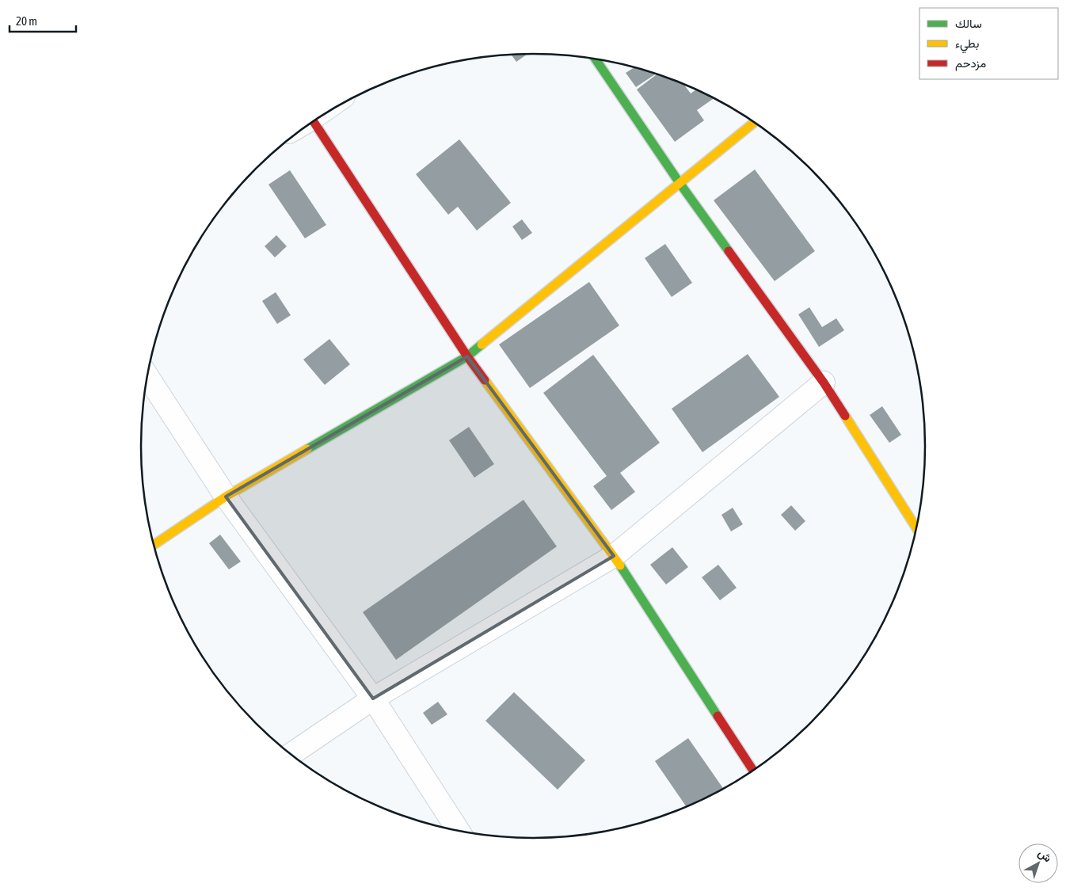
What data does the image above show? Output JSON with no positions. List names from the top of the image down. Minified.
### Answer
{"legend":["سالك","بطيء","مزدحم"],"scale_bar":"20 m","north":"top right"}
